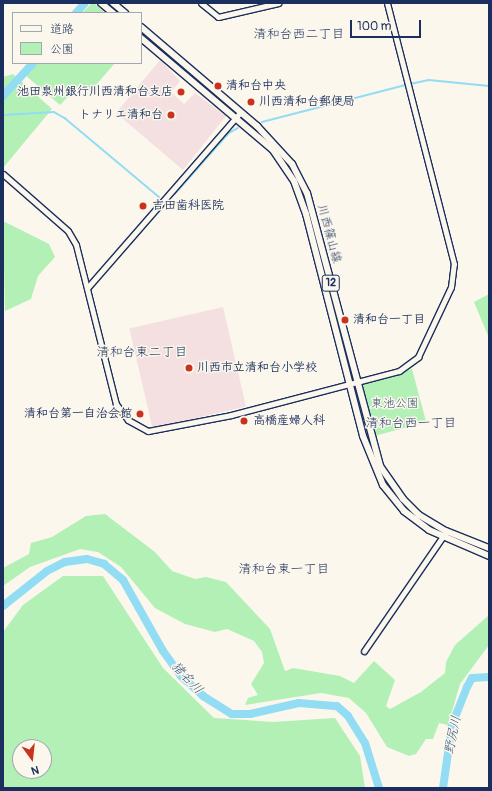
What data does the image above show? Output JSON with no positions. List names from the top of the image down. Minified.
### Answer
{"streets":{"main road":["川西篠山線","12"]},"districts":["清和台西二丁目","清和台東二丁目","清和台西一丁目","清和台東一丁目"],"water":["猪名川","野尻川"],"parks":["東池公園"],"places":["清和台中央","池田泉州銀行川西清和台支店","川西清和台郵便局","トナリエ清和台","吉田歯科医院","清和台一丁目","川西市立清和台小学校","清和台第一自治会館","高橋産婦人科"],"legend":["道路","公園"],"scale_bar":"100 m","north":"bottom"}
